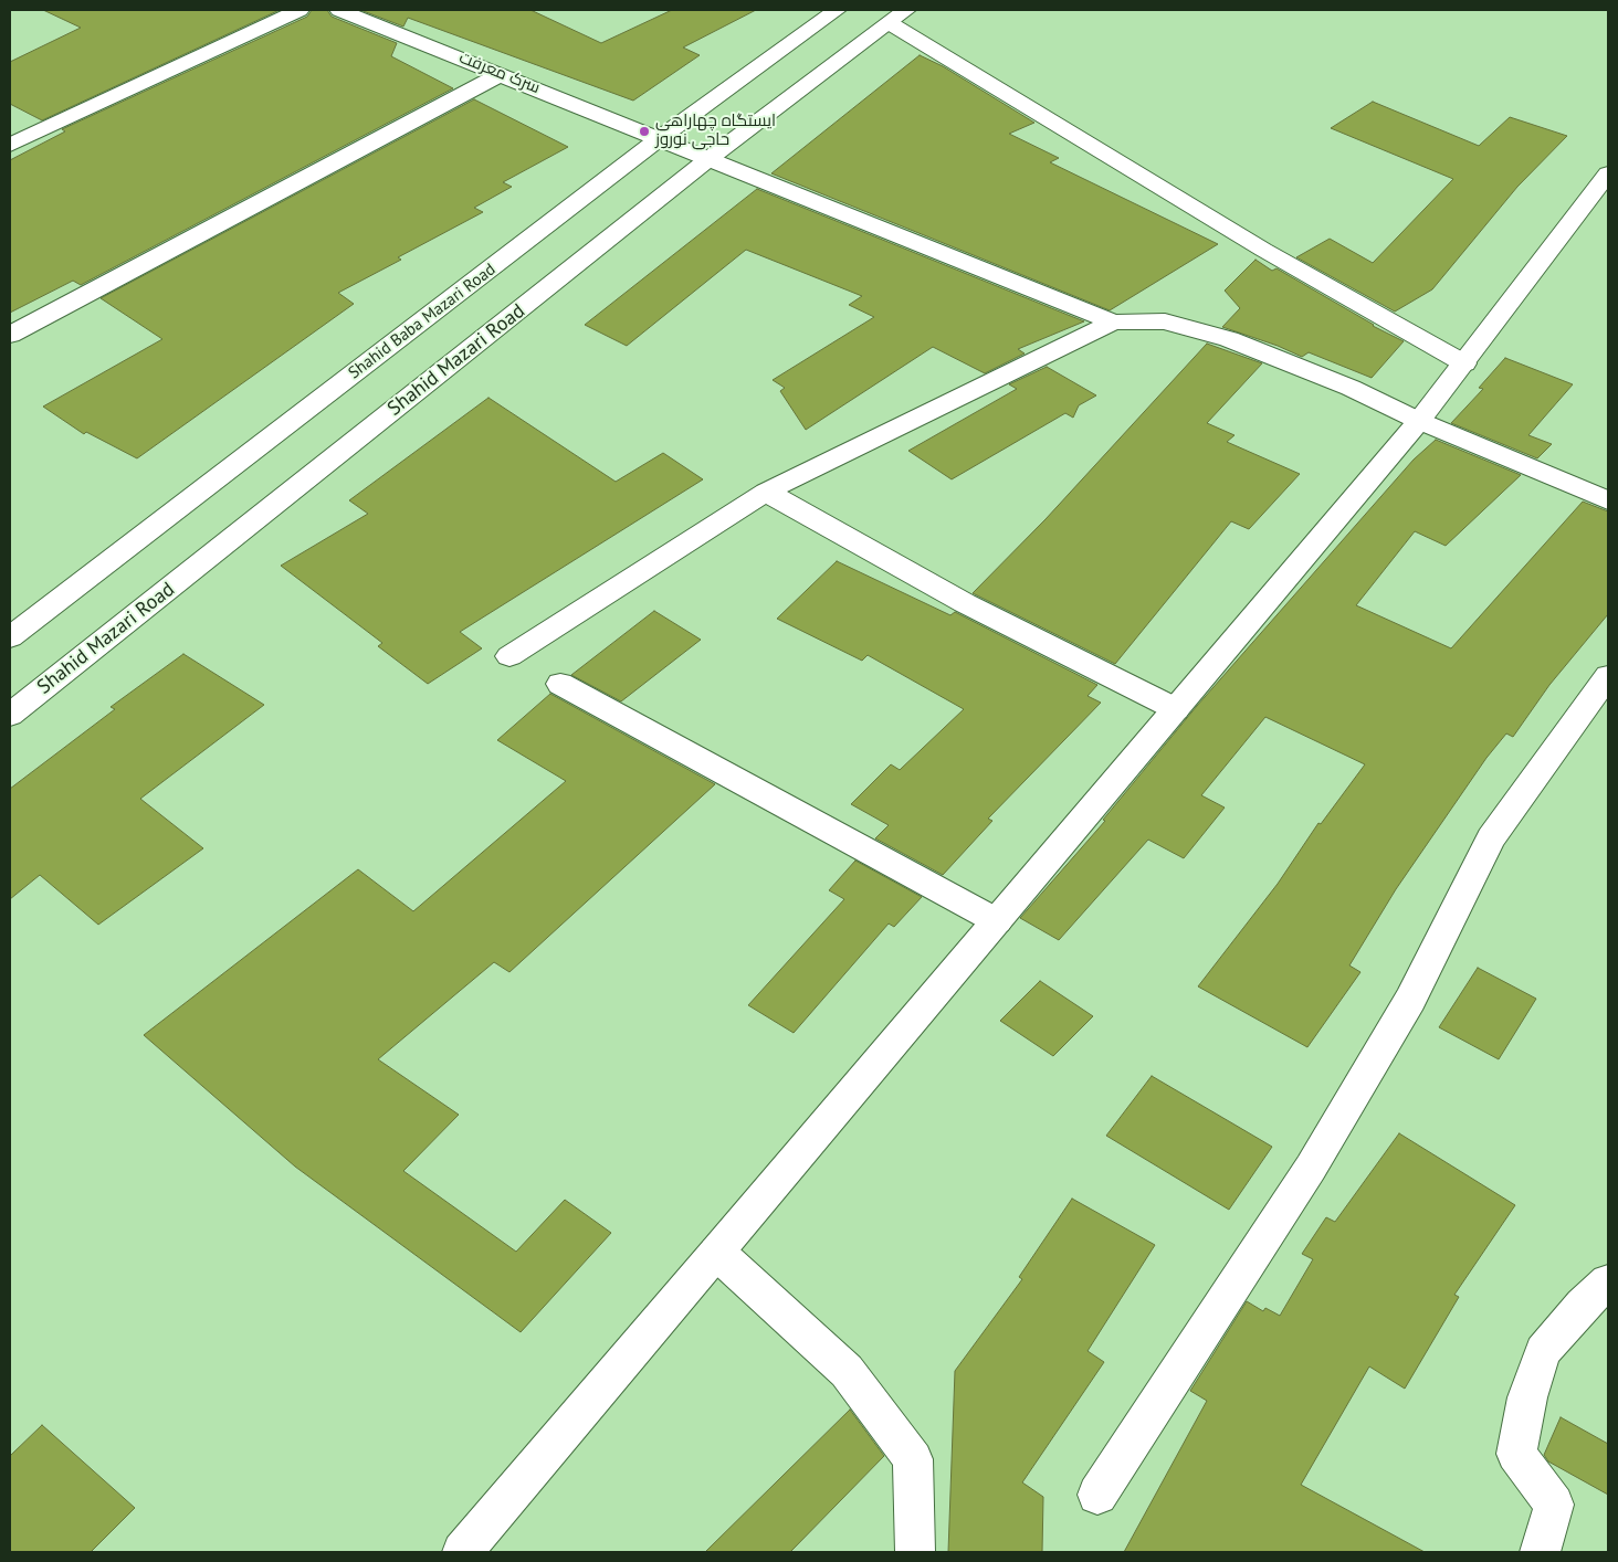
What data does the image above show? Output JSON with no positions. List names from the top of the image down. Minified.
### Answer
{"streets":{"street":["سرک معرفت","Shahid Baba Mazari Road","Shahid Mazari Road"]},"crossings":[["سرک معرفت","Shahid Baba Mazari Road"],["سرک معرفت","Shahid Mazari Road"]],"places":["ایستگاه چهاراهی حاجی نوروز"]}
